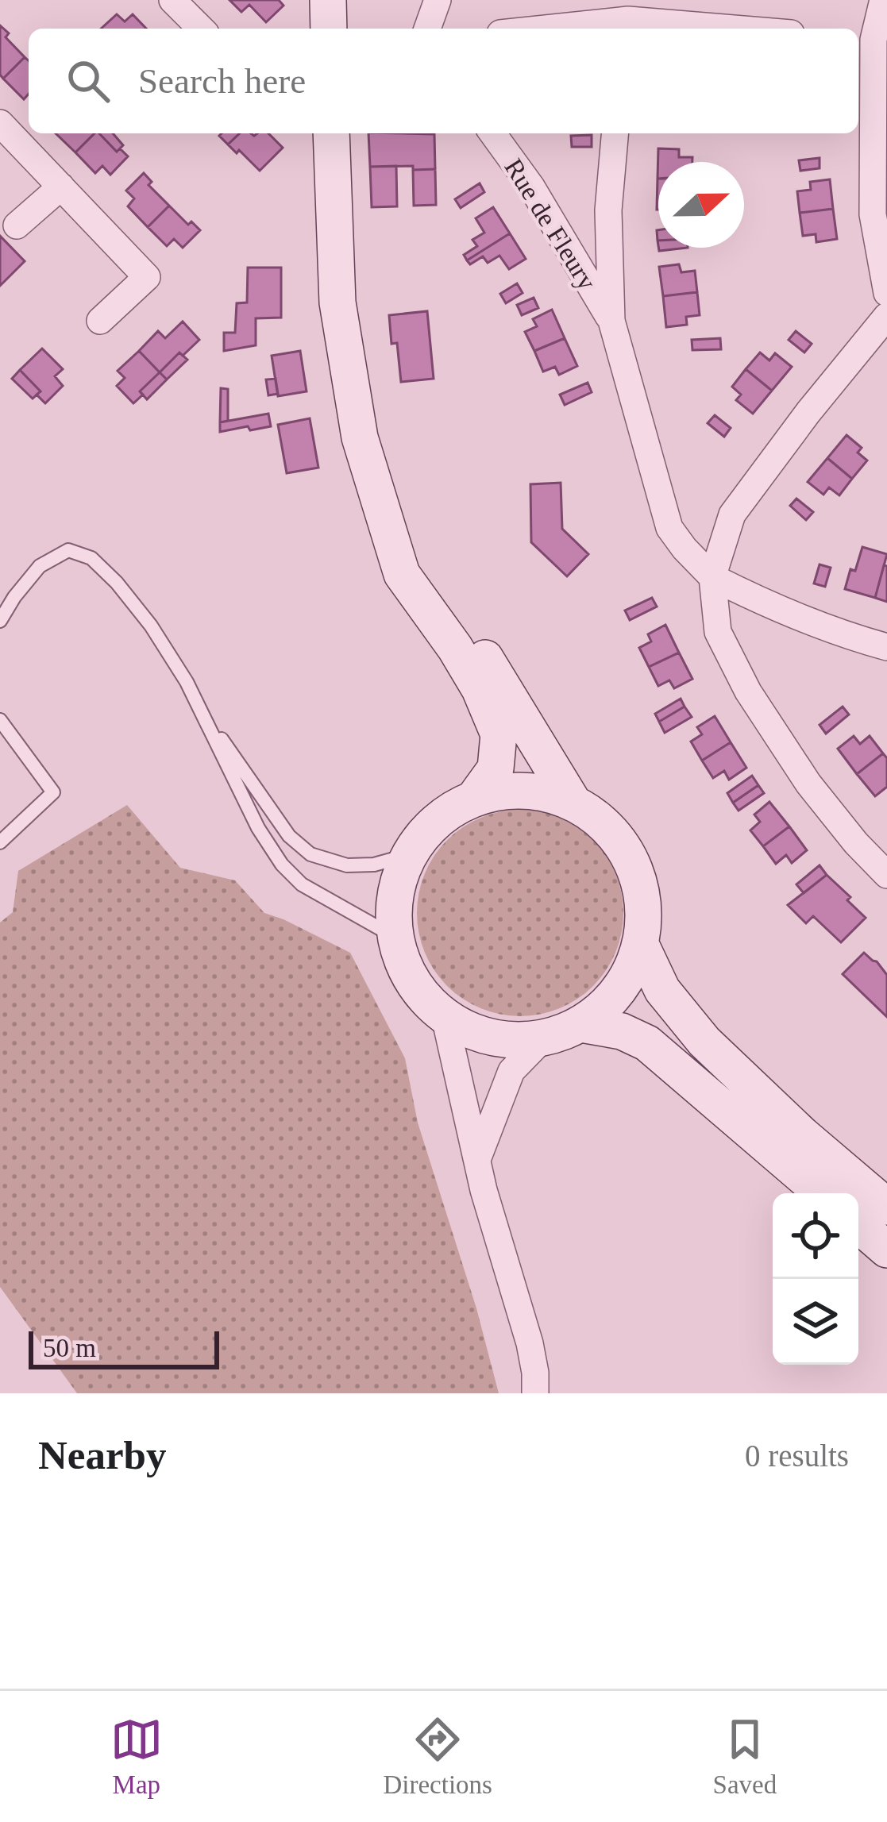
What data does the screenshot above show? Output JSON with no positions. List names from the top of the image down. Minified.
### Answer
{"streets":{"street":["Rue de Fleury"]},"scale_bar":"50 m","north":"right","page":{"search":"Search here","scale":"50 m","heading":["Nearby","0 results"],"nav":["Map","Directions","Saved"]}}
